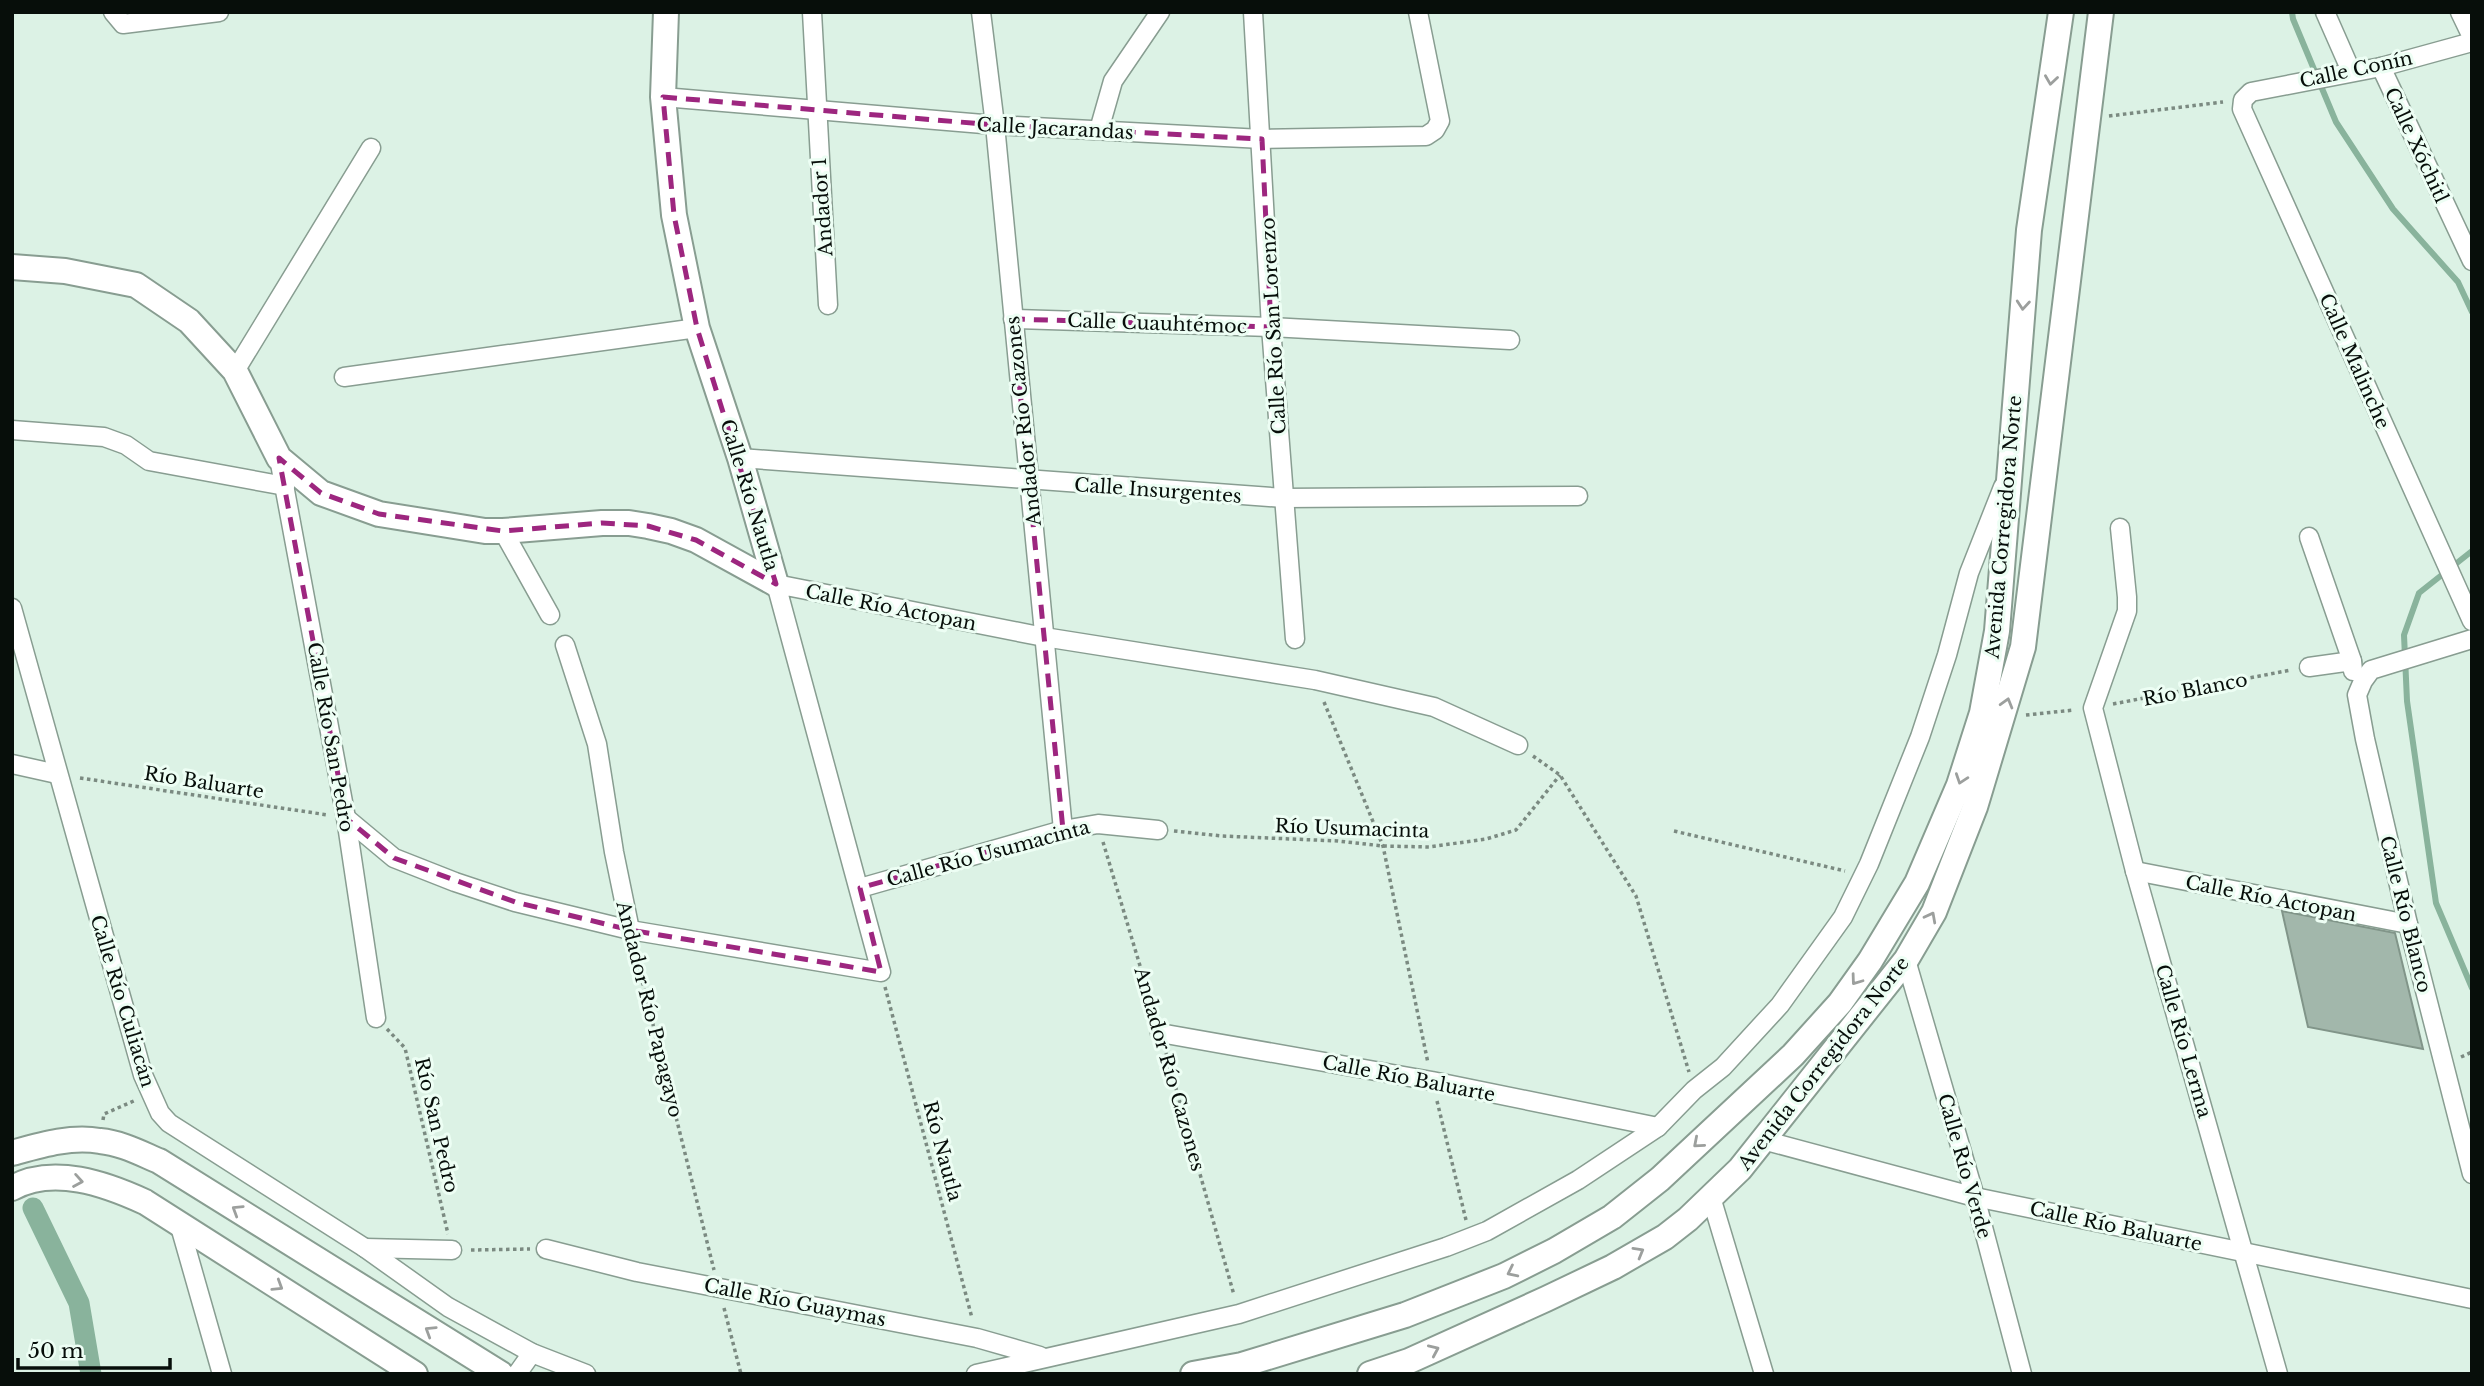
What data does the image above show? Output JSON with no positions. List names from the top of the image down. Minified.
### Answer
{"streets":{"main road":["Calle Río Nautla","Avenida Corregidora Norte","Calle Río Actopan"],"street":["Calle Conín","Calle Jacarandas","Calle Xóchitl","Andador 1","Calle Cuauhtémoc","Calle Río San Lorenzo","Calle Malinche","Andador Río Cazones","Calle Insurgentes","Calle Río San Pedro","Calle Río Usumacinta","Calle Río Blanco","Calle Río Culiacán","Andador Río Papagayo","Calle Río Lerma","Calle Río Baluarte","Calle Río Verde","Calle Río Guaymas"],"path":["Río Blanco","Río Baluarte","Río Usumacinta","Río San Pedro","Río Nautla"]},"crossings":[["Calle Conín","Calle Xóchitl"],["Calle Conín","Calle Malinche"],["Calle Jacarandas","Andador 1"],["Calle Jacarandas","Calle Río San Lorenzo"],["Calle Jacarandas","Andador Río Cazones"],["Calle Jacarandas","Calle Río Nautla"],["Calle Cuauhtémoc","Calle Río San Lorenzo"],["Calle Cuauhtémoc","Andador Río Cazones"],["Calle Río San Lorenzo","Calle Insurgentes"],["Andador Río Cazones","Calle Insurgentes"],["Andador Río Cazones","Calle Río Actopan"],["Andador Río Cazones","Calle Río Usumacinta"],["Andador Río Cazones","Calle Río Baluarte"],["Calle Insurgentes","Calle Río Nautla"],["Calle Río Nautla","Calle Río Actopan"],["Calle Río Nautla","Calle Río Usumacinta"],["Calle Río Nautla","Río Nautla"],["Avenida Corregidora Norte","Río Blanco"],["Avenida Corregidora Norte","Calle Río Baluarte"],["Avenida Corregidora Norte","Calle Río Verde"],["Calle Río Actopan","Calle Río San Pedro"],["Calle Río Actopan","Calle Río Blanco"],["Calle Río Actopan","Calle Río Lerma"],["Río Blanco","Calle Río Lerma"],["Calle Río San Pedro","Río Baluarte"],["Calle Río San Pedro","Río San Pedro"],["Río Baluarte","Calle Río Culiacán"],["Río Usumacinta","Calle Río Usumacinta"],["Andador Río Papagayo","Calle Río Guaymas"],["Calle Río Lerma","Calle Río Baluarte"],["Calle Río Baluarte","Calle Río Verde"],["Río Nautla","Calle Río Guaymas"]],"scale_bar":"50 m"}
